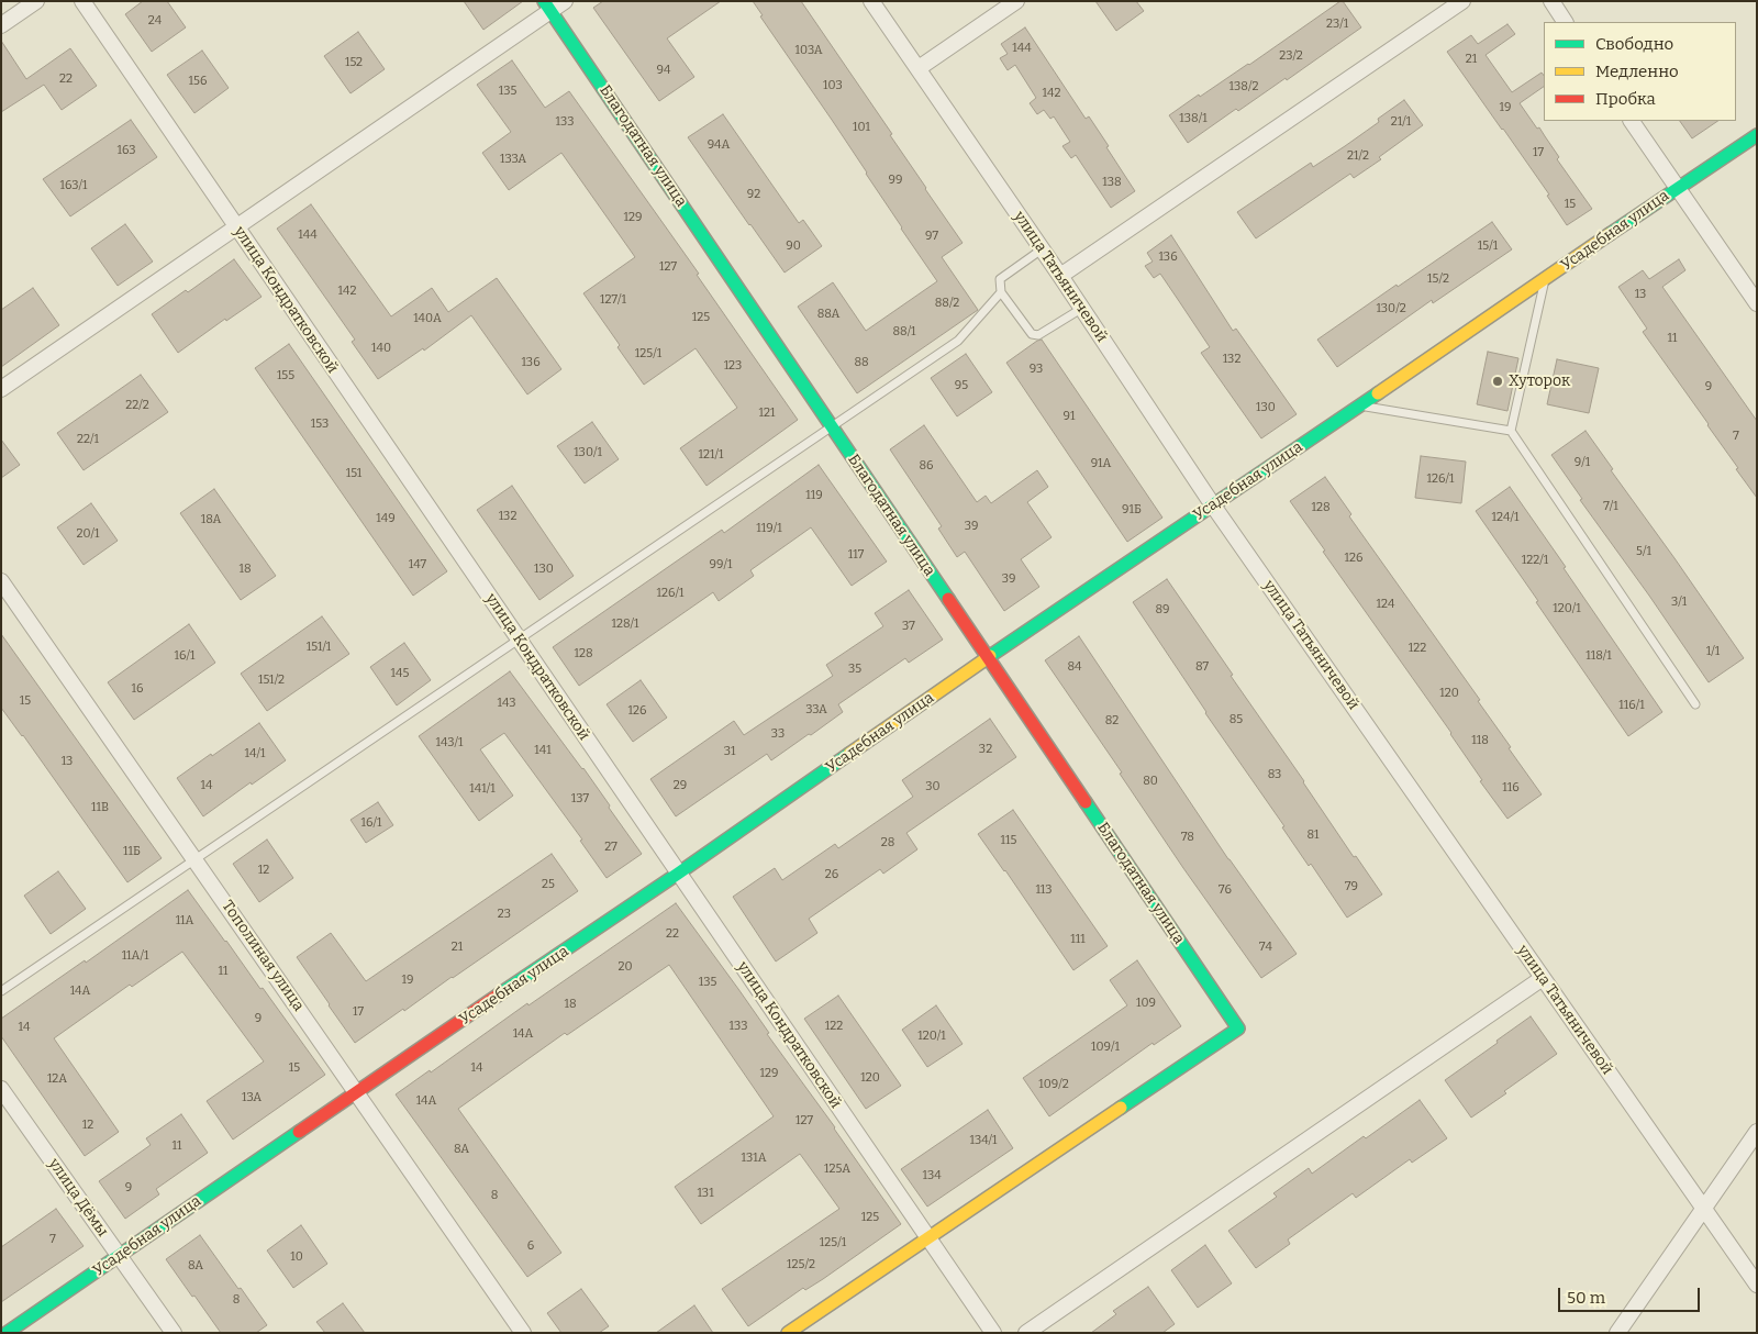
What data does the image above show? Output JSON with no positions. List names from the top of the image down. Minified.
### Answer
{"streets":{"street":["Благодатная улица","Усадебная улица","улица Татьяничевой","улица Кондратковской","Тополиная улица","улица Дёмы"]},"crossings":[["Благодатная улица","Усадебная улица"],["Благодатная улица","улица Кондратковской"],["Усадебная улица","улица Татьяничевой"],["Усадебная улица","улица Кондратковской"],["Усадебная улица","Тополиная улица"],["Усадебная улица","улица Дёмы"]],"places":["Хуторок"],"house_numbers":["24","23/1","144","103А","23/2","21","152","94","22","156","103","138/2","135","142","19","138/1","133","21/1","101","94А","163","17","21/2","133А","99","138","163/1","92","15","129","144","97","90","15/1","136","127","15/2","142","13","127/1","88/2","130/2","88А","125","140А","88/1","11","140","125/1","132","136","88","123","93","155","95","9","22/2","130","121","91","153","7","22/1","130/1","121/1","9/1","91А","86","151","126/1","119","7/1","128","91Б","132","124/1","149","18А","39","119/1","20/1","5/1","117","126","122/1","147","99/1","18","130","39","126/1","3/1","124","120/1","89","128/1","37","151/1","122","1/1","128","16/1","118/1","84","87","35","145","151/2","16","120","15","143","116/1","33А","126","85","82","33","118","143/1","32","141","31","14/1","13","83","80","14","29","30","116","141/1","137","11В","16/1","81","78","115","28","27","11Б","12","26","25","79","113","76","23","11А","22","111","21","74","11А/1","20","11","19","135","14А","109","18","17","9","133","122","14","14А","120/1","109/1","15","14","129","120","12А","109/2","13А","14А","127","12","134/1","11","8А","131А","125А","134","9","131","8","125","7","125/1","6","10","125/2","8А","8"],"legend":["Свободно","Медленно","Пробка"],"scale_bar":"50 m"}
